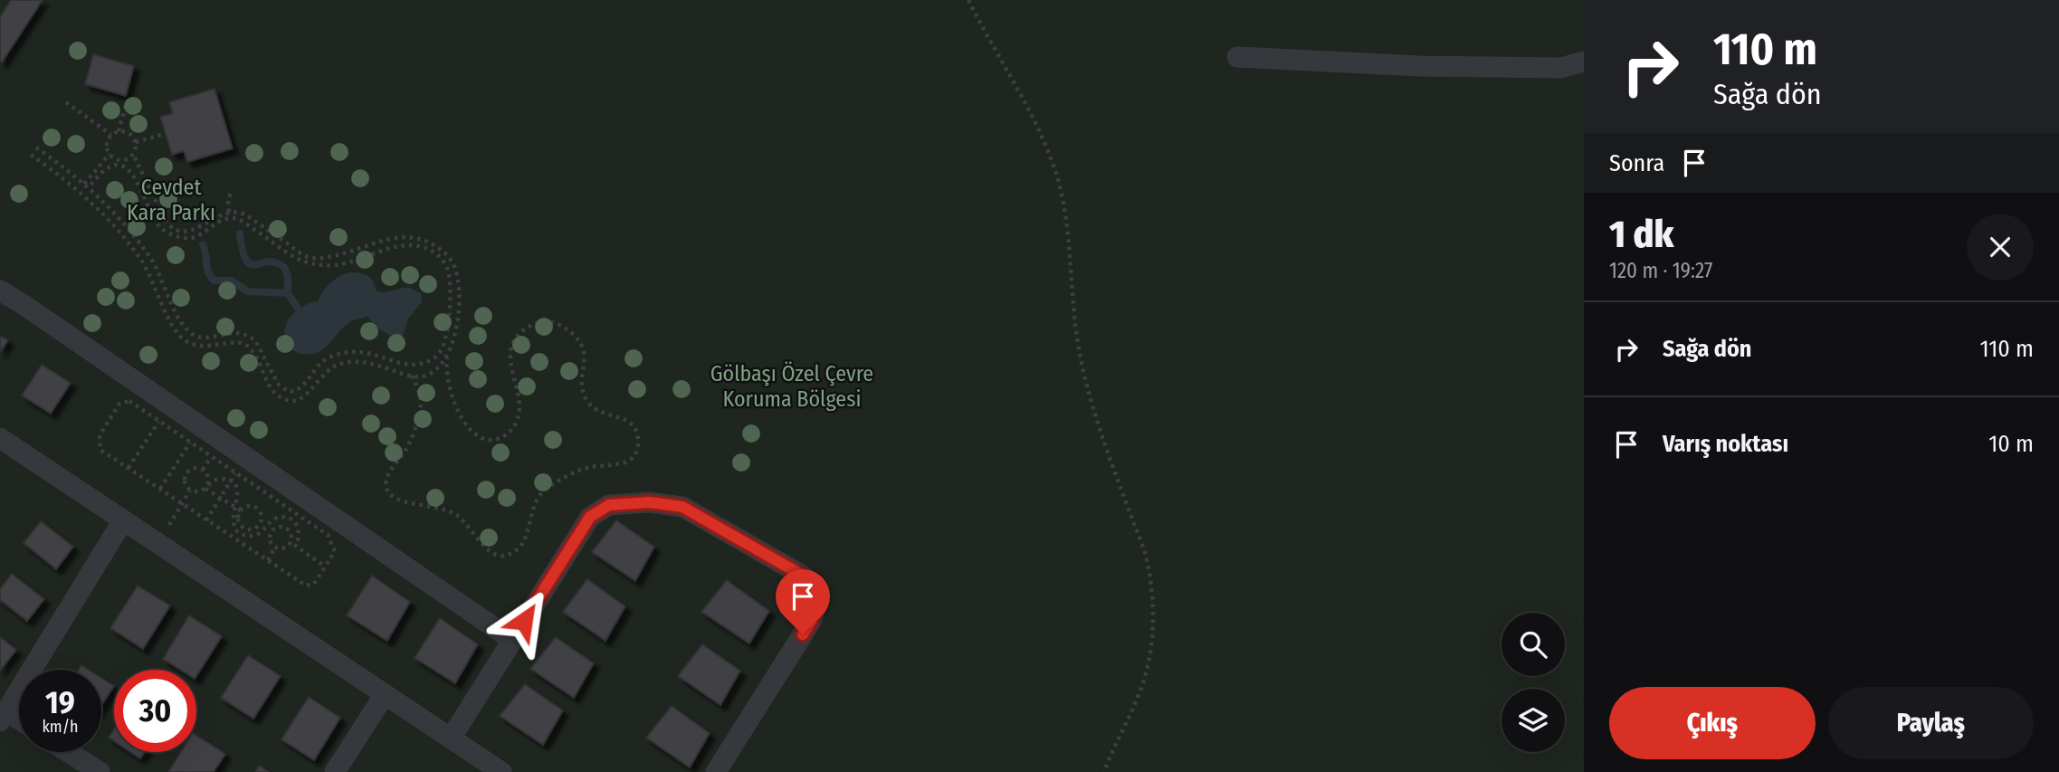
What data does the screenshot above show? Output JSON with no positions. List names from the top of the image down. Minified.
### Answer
{"parks":["Cevdet Kara Parkı","Gölbaşı Özel Çevre Koruma Bölgesi"],"page":{"turn":["110 m","Sağa dön"],"then":"Sonra","heading":["1 dk","120 m · 19:27"],"list":[{"name":"Sağa dön","value":"110 m"},{"name":"Varış noktası","value":"10 m"}],"speed":"19 km/h","limit":"30","buttons":["Çıkış","Paylaş"]}}
